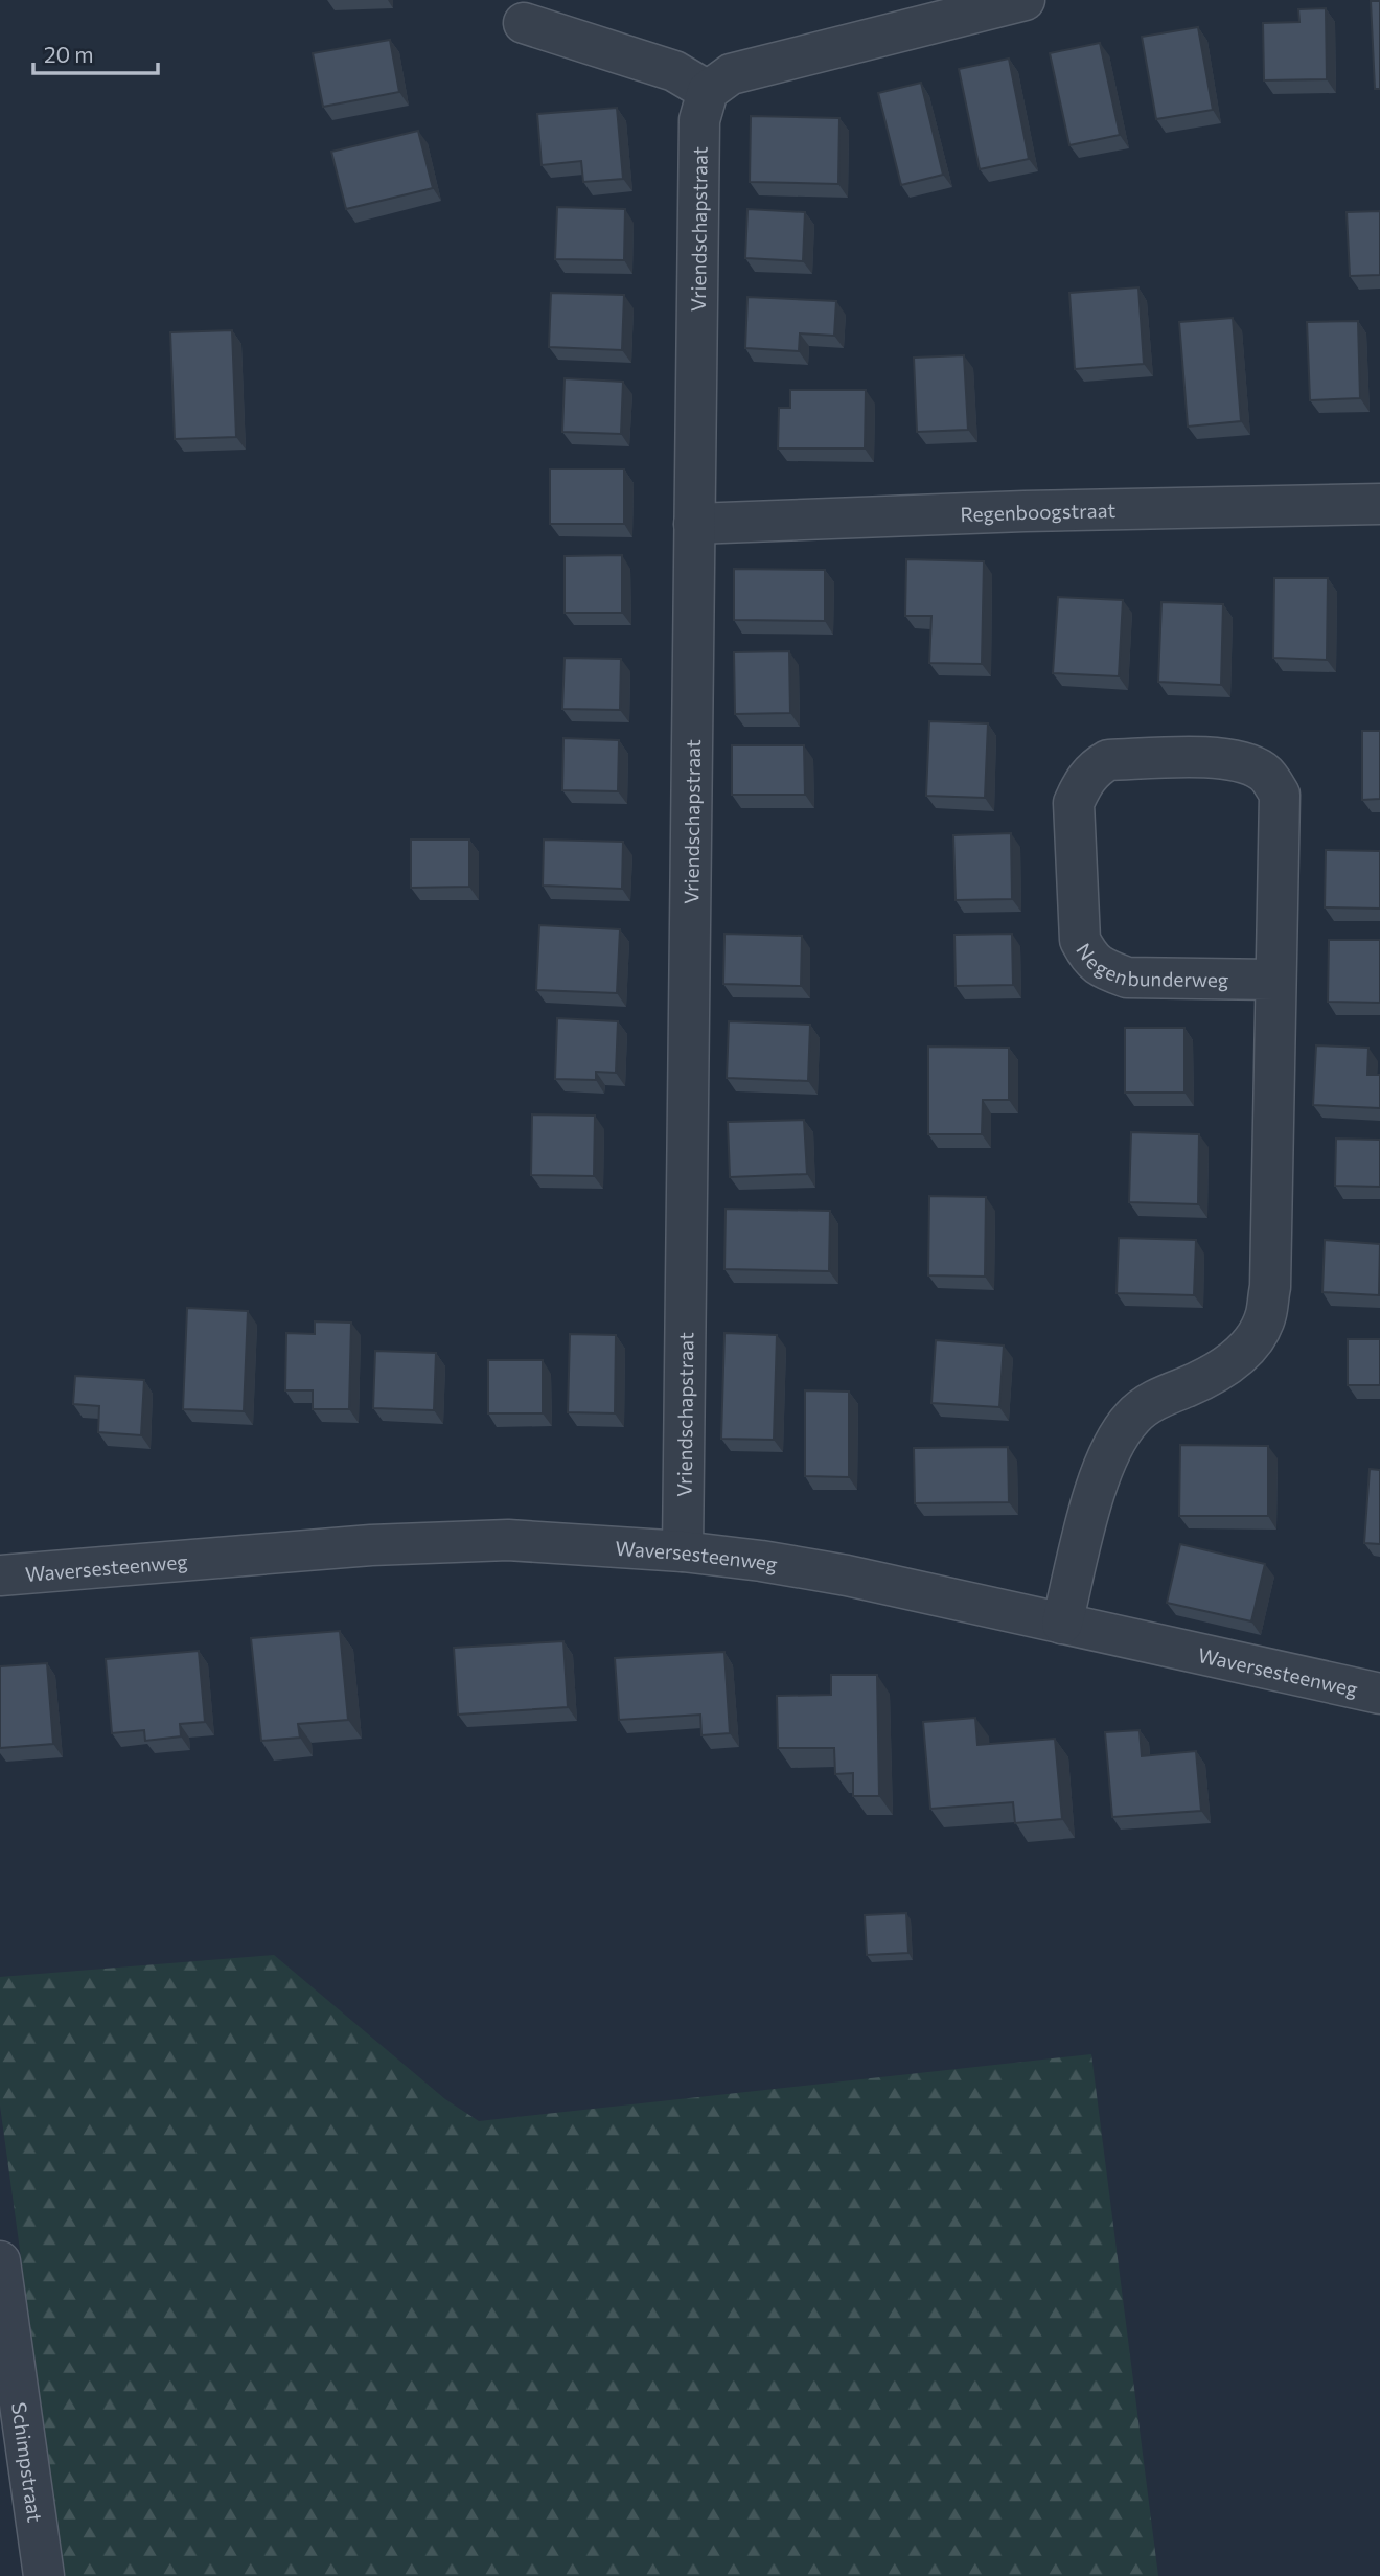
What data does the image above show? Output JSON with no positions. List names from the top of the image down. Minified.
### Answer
{"streets":{"street":["Vriendschapstraat","Regenboogstraat","Negenbunderweg","Waversesteenweg","Schimpstraat"]},"crossings":[["Vriendschapstraat","Regenboogstraat"],["Vriendschapstraat","Waversesteenweg"],["Negenbunderweg","Waversesteenweg"]],"scale_bar":"20 m"}
